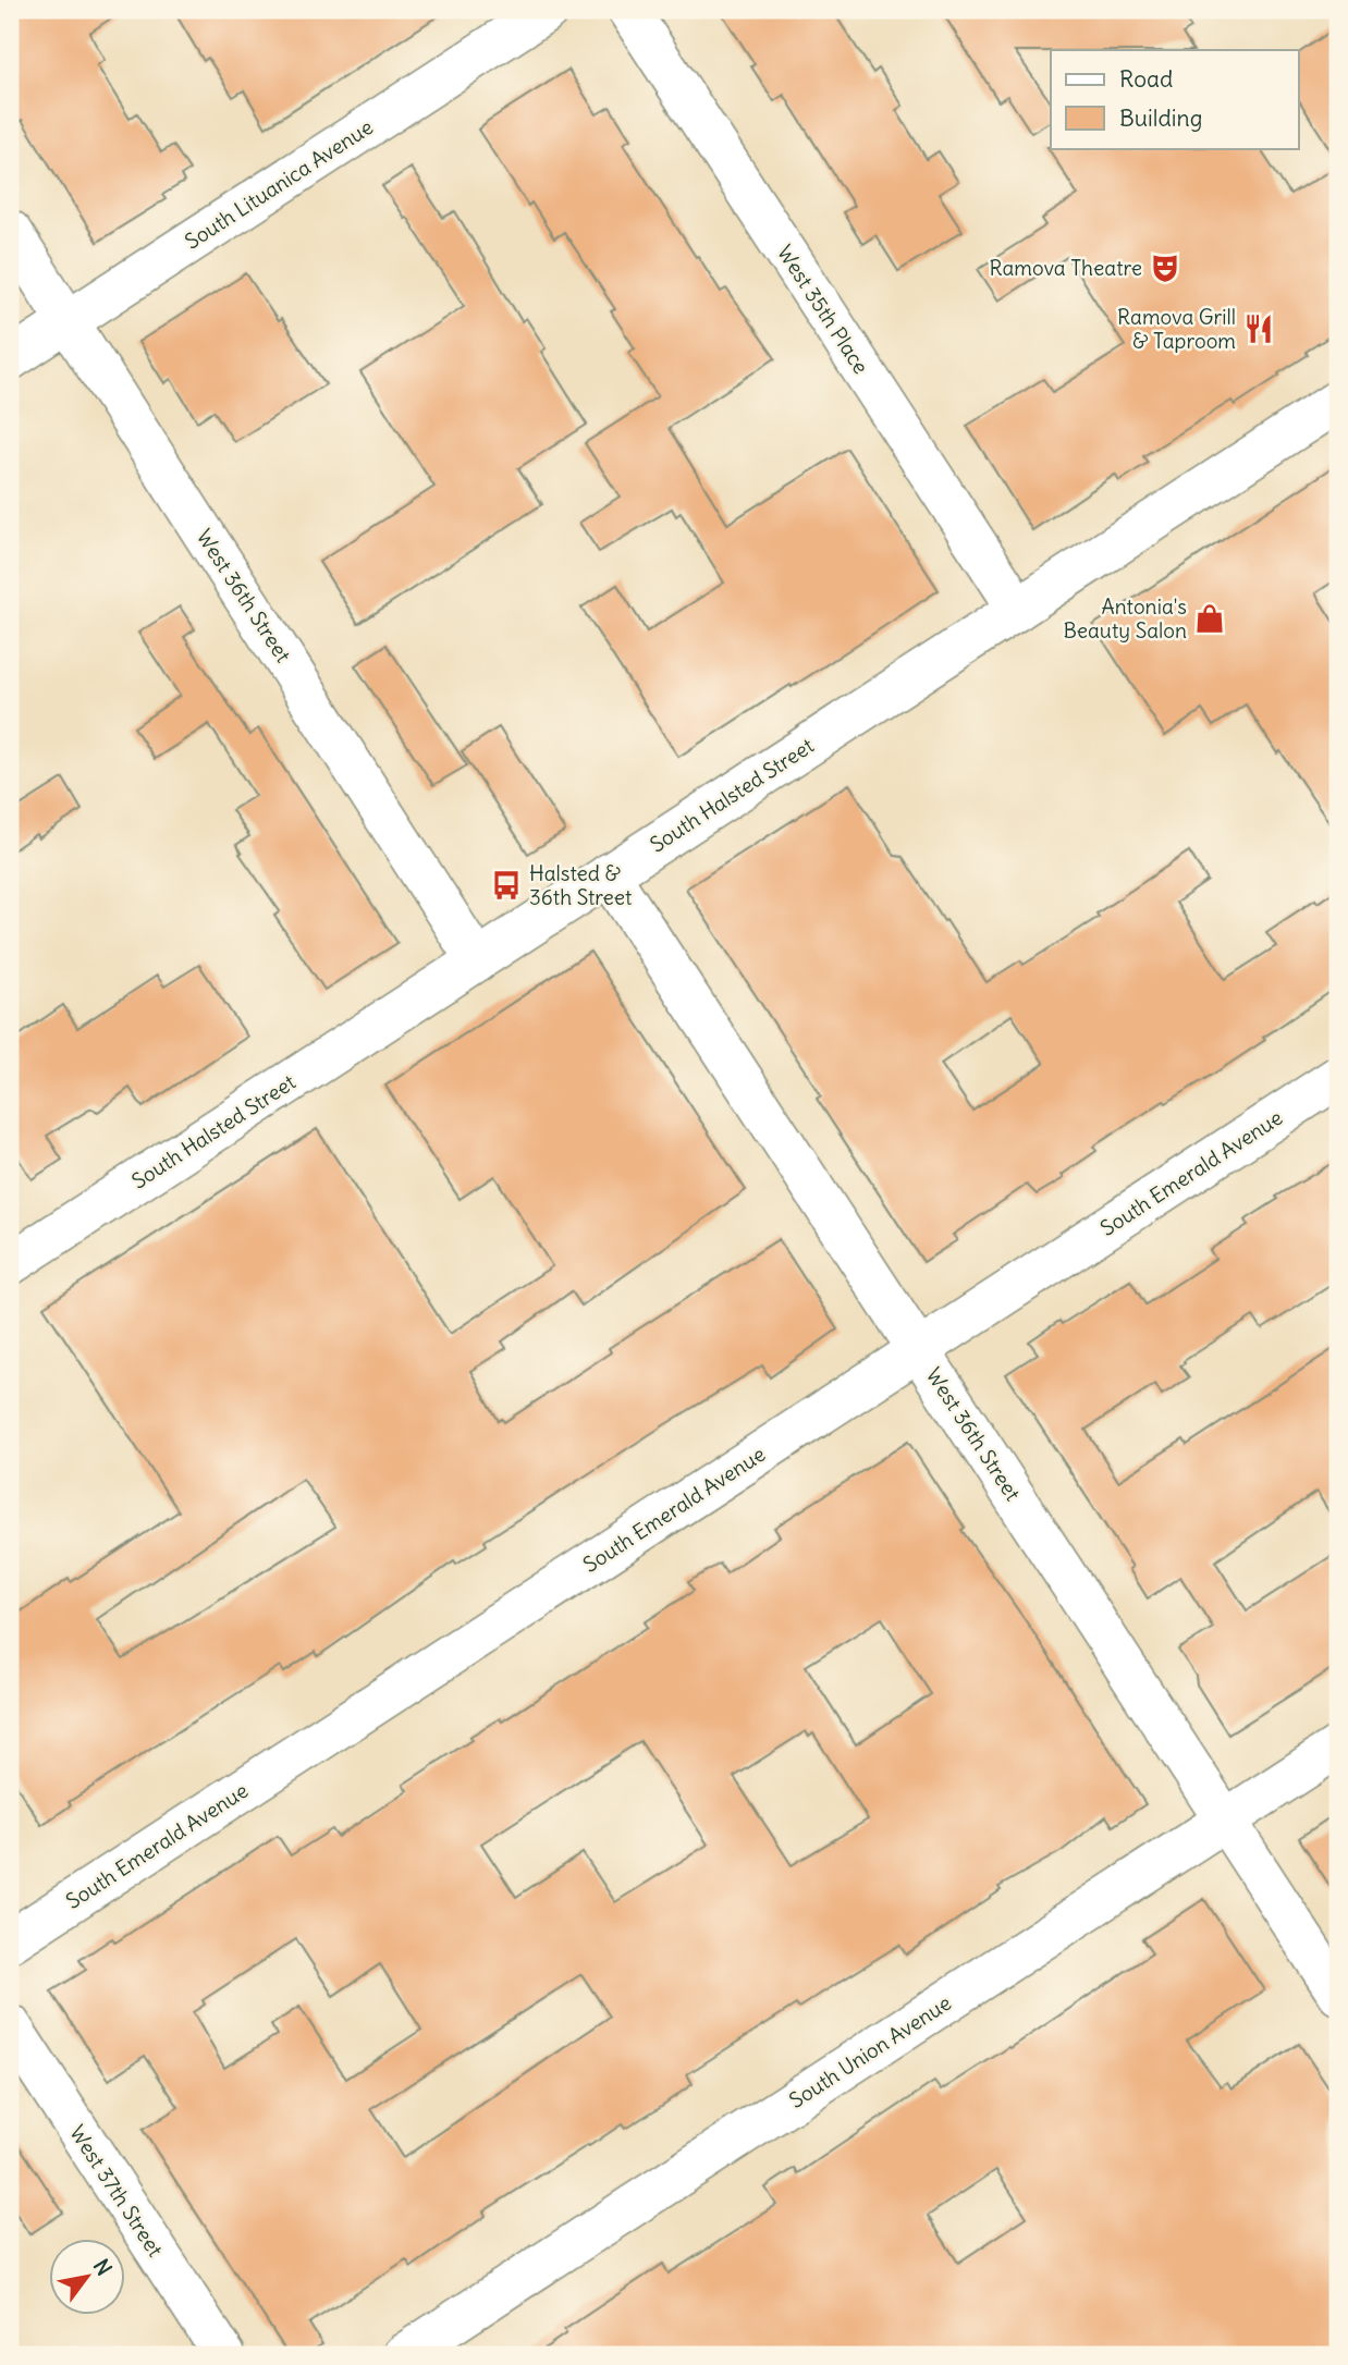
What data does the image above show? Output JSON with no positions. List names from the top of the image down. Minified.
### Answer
{"streets":{"street":["South Lituanica Avenue","West 35th Place","West 36th Street","South Halsted Street","South Emerald Avenue","South Union Avenue","West 37th Street"]},"crossings":[["South Lituanica Avenue","West 36th Street"],["West 35th Place","South Halsted Street"],["West 36th Street","South Halsted Street"],["West 36th Street","South Emerald Avenue"],["West 36th Street","South Union Avenue"]],"places":{"theatre":["Ramova Theatre"],"restaurant":["Ramova Grill & Taproom"],"shop":["Antonia's Beauty Salon"],"bus stop":["Halsted & 36th Street"]},"legend":["Road","Building"],"north":"top right"}
